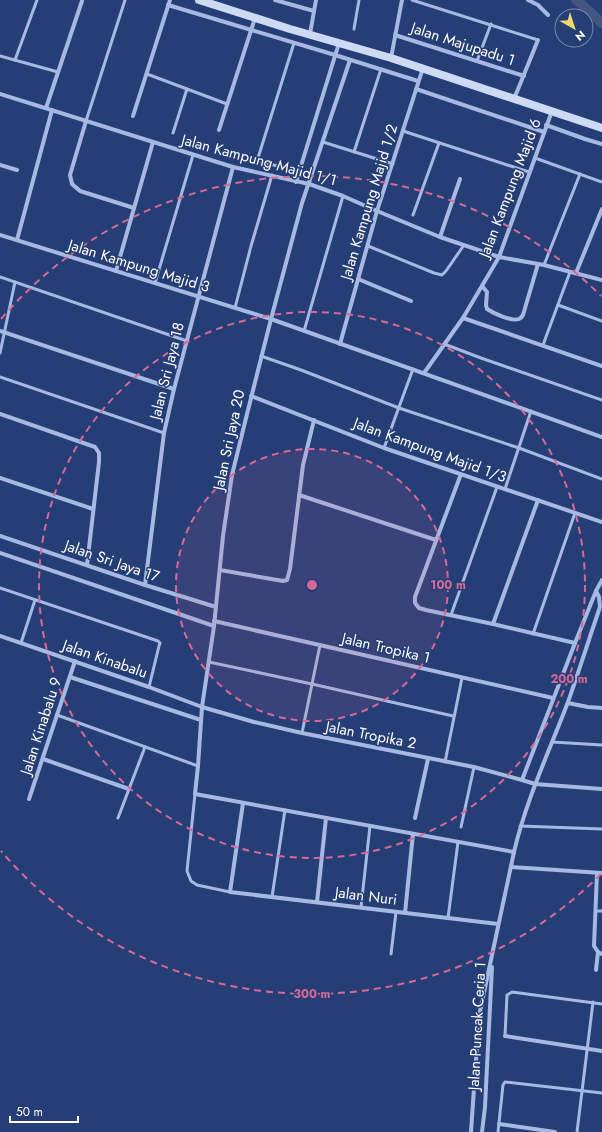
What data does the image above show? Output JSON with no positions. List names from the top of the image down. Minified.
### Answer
{"streets":{"street":["Jalan Majupadu 1","Jalan Kampung Majid 1/1","Jalan Kampung Majid 6","Jalan Kampung Majid 1/2","Jalan Kampung Majid 3","Jalan Sri Jaya 18","Jalan Sri Jaya 20","Jalan Kampung Majid 1/3","Jalan Sri Jaya 17","Jalan Tropika 1","Jalan Kinabalu","Jalan Kinabalu 9","Jalan Tropika 2","Jalan Nuri","Jalan Puncak Ceria 1"]},"crossings":[["Jalan Kampung Majid 1/1","Jalan Kampung Majid 6"],["Jalan Kampung Majid 1/1","Jalan Kampung Majid 1/2"],["Jalan Kampung Majid 1/1","Jalan Sri Jaya 18"],["Jalan Kampung Majid 1/1","Jalan Sri Jaya 20"],["Jalan Kampung Majid 3","Jalan Sri Jaya 18"],["Jalan Kampung Majid 3","Jalan Sri Jaya 20"],["Jalan Sri Jaya 18","Jalan Sri Jaya 17"],["Jalan Sri Jaya 20","Jalan Kampung Majid 1/3"],["Jalan Sri Jaya 20","Jalan Sri Jaya 17"],["Jalan Sri Jaya 20","Jalan Tropika 1"],["Jalan Sri Jaya 20","Jalan Kinabalu"],["Jalan Sri Jaya 20","Jalan Tropika 2"],["Jalan Sri Jaya 17","Jalan Tropika 1"],["Jalan Kinabalu","Jalan Kinabalu 9"],["Jalan Kinabalu","Jalan Tropika 2"]],"scale_bar":"50 m","north":"bottom right","rings":["100 m","200 m","300 m"]}
